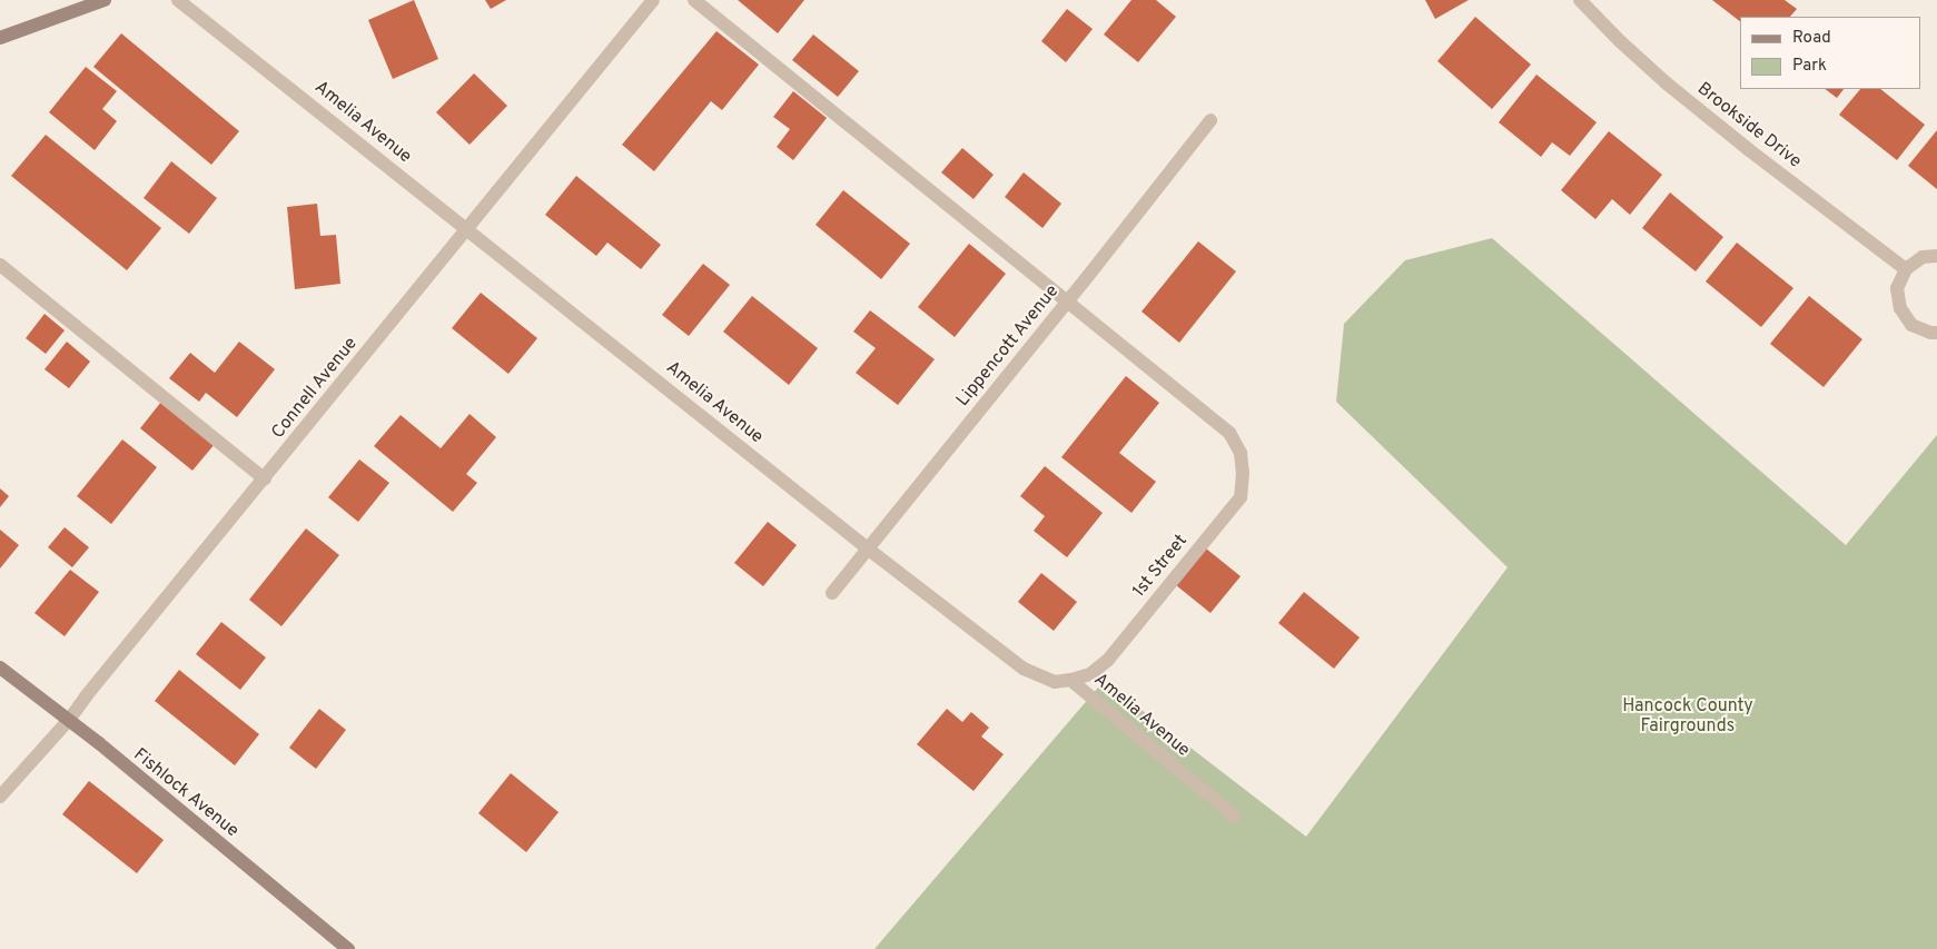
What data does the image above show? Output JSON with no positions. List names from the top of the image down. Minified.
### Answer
{"streets":{"street":["Amelia Avenue","Brookside Drive","Lippencott Avenue","Connell Avenue","1st Street","Fishlock Avenue"]},"crossings":[["Amelia Avenue","Lippencott Avenue"],["Amelia Avenue","Connell Avenue"],["Amelia Avenue","1st Street"],["Lippencott Avenue","1st Street"],["Connell Avenue","Fishlock Avenue"]],"parks":["Hancock County Fairgrounds"],"legend":["Road","Park"]}
